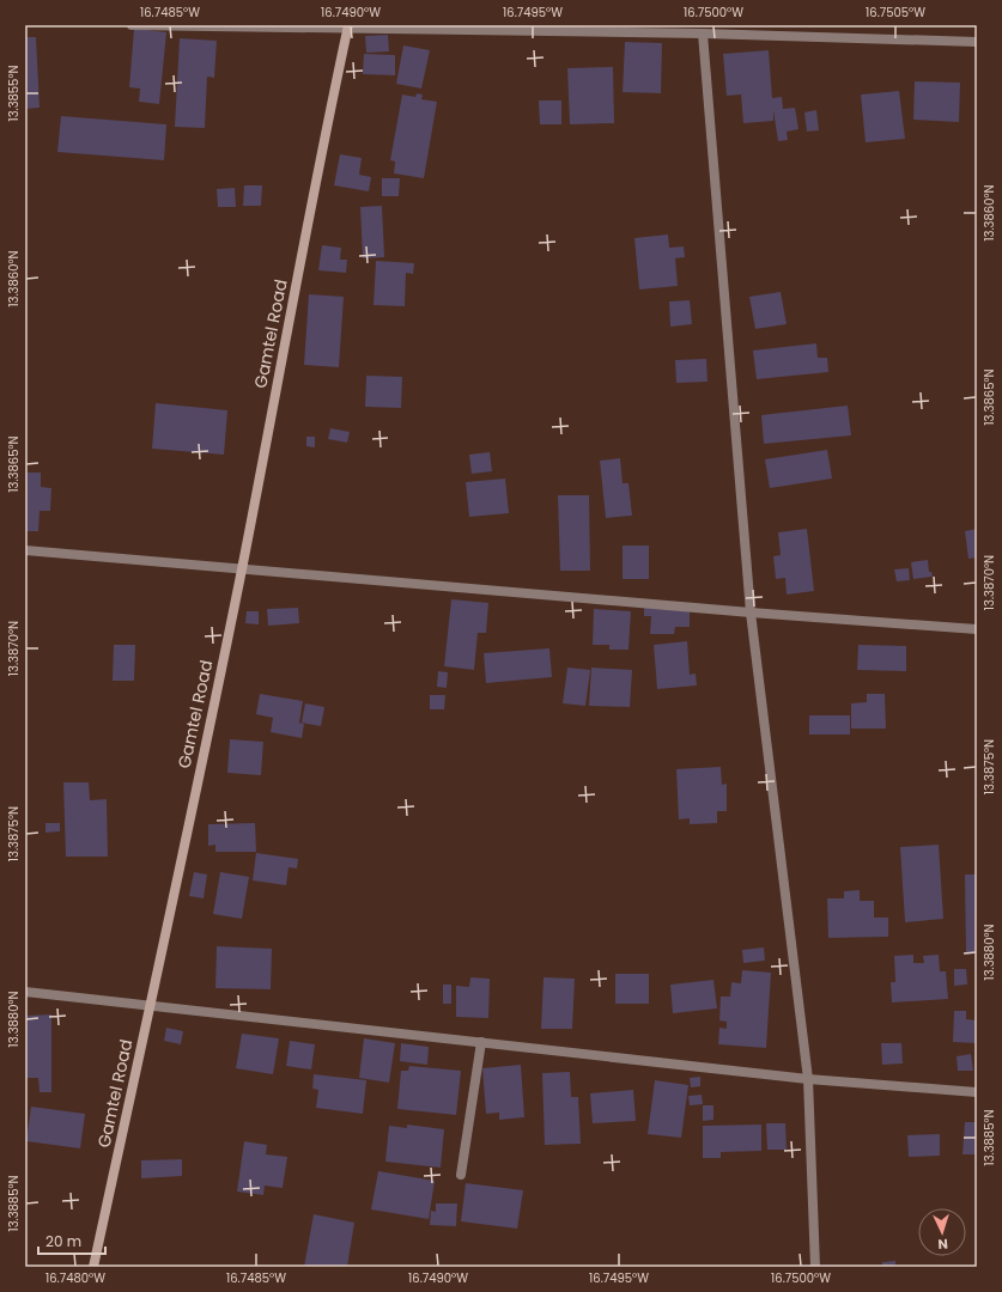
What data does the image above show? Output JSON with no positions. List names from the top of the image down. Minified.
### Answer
{"streets":{"street":["Gamtel Road"]},"scale_bar":"20 m","north":"bottom","coordinates":["16.7485°W","16.7490°W","16.7495°W","16.7500°W","16.7505°W","13.3855°N","13.3860°N","13.3865°N","13.3870°N","13.3875°N","13.3880°N","13.3885°N","16.7480°W"]}
